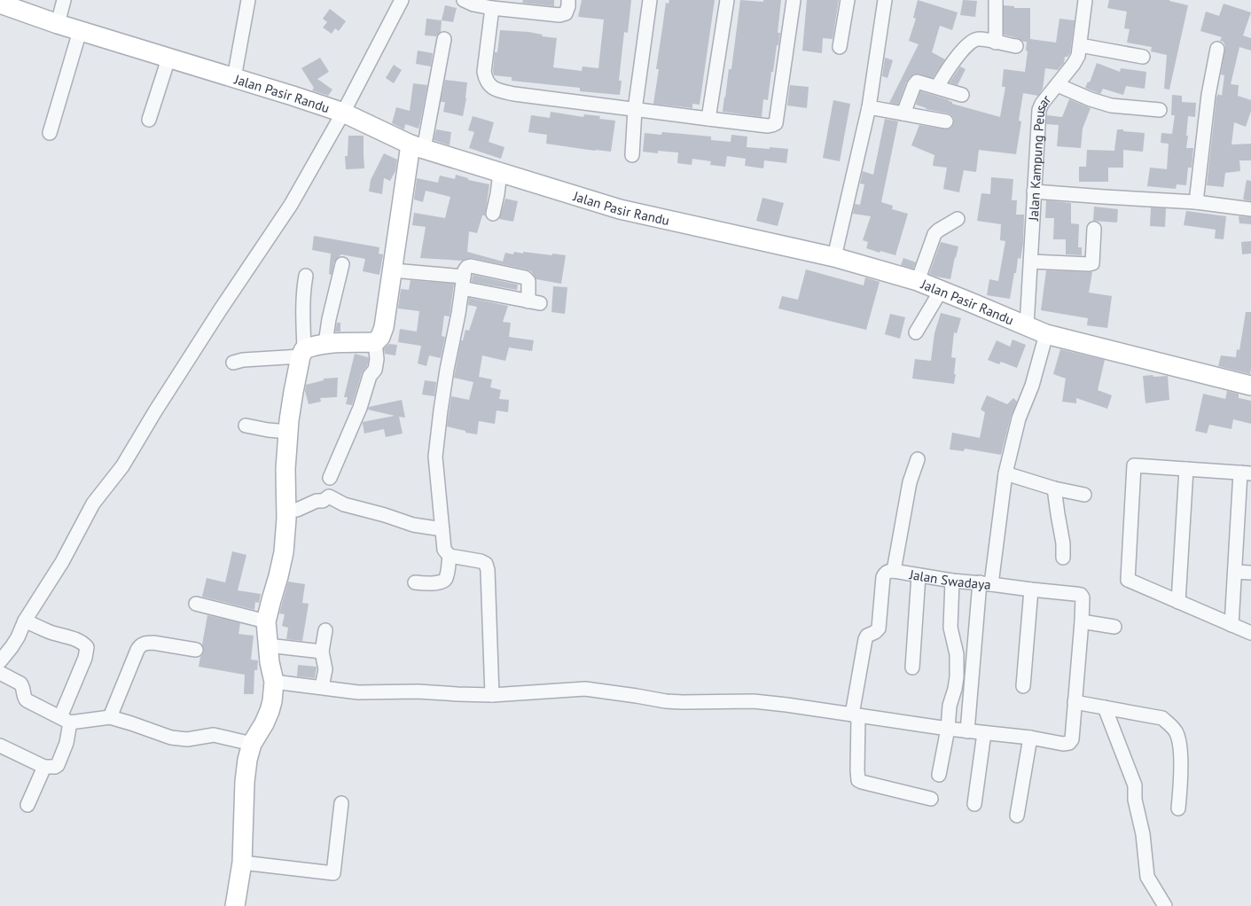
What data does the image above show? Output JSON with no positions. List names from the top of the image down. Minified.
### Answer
{"streets":{"main road":["Jalan Pasir Randu"],"street":["Jalan Kampung Peusar","Jalan Swadaya"]},"crossings":[["Jalan Pasir Randu","Jalan Kampung Peusar"],["Jalan Pasir Randu","Jalan Swadaya"]]}
